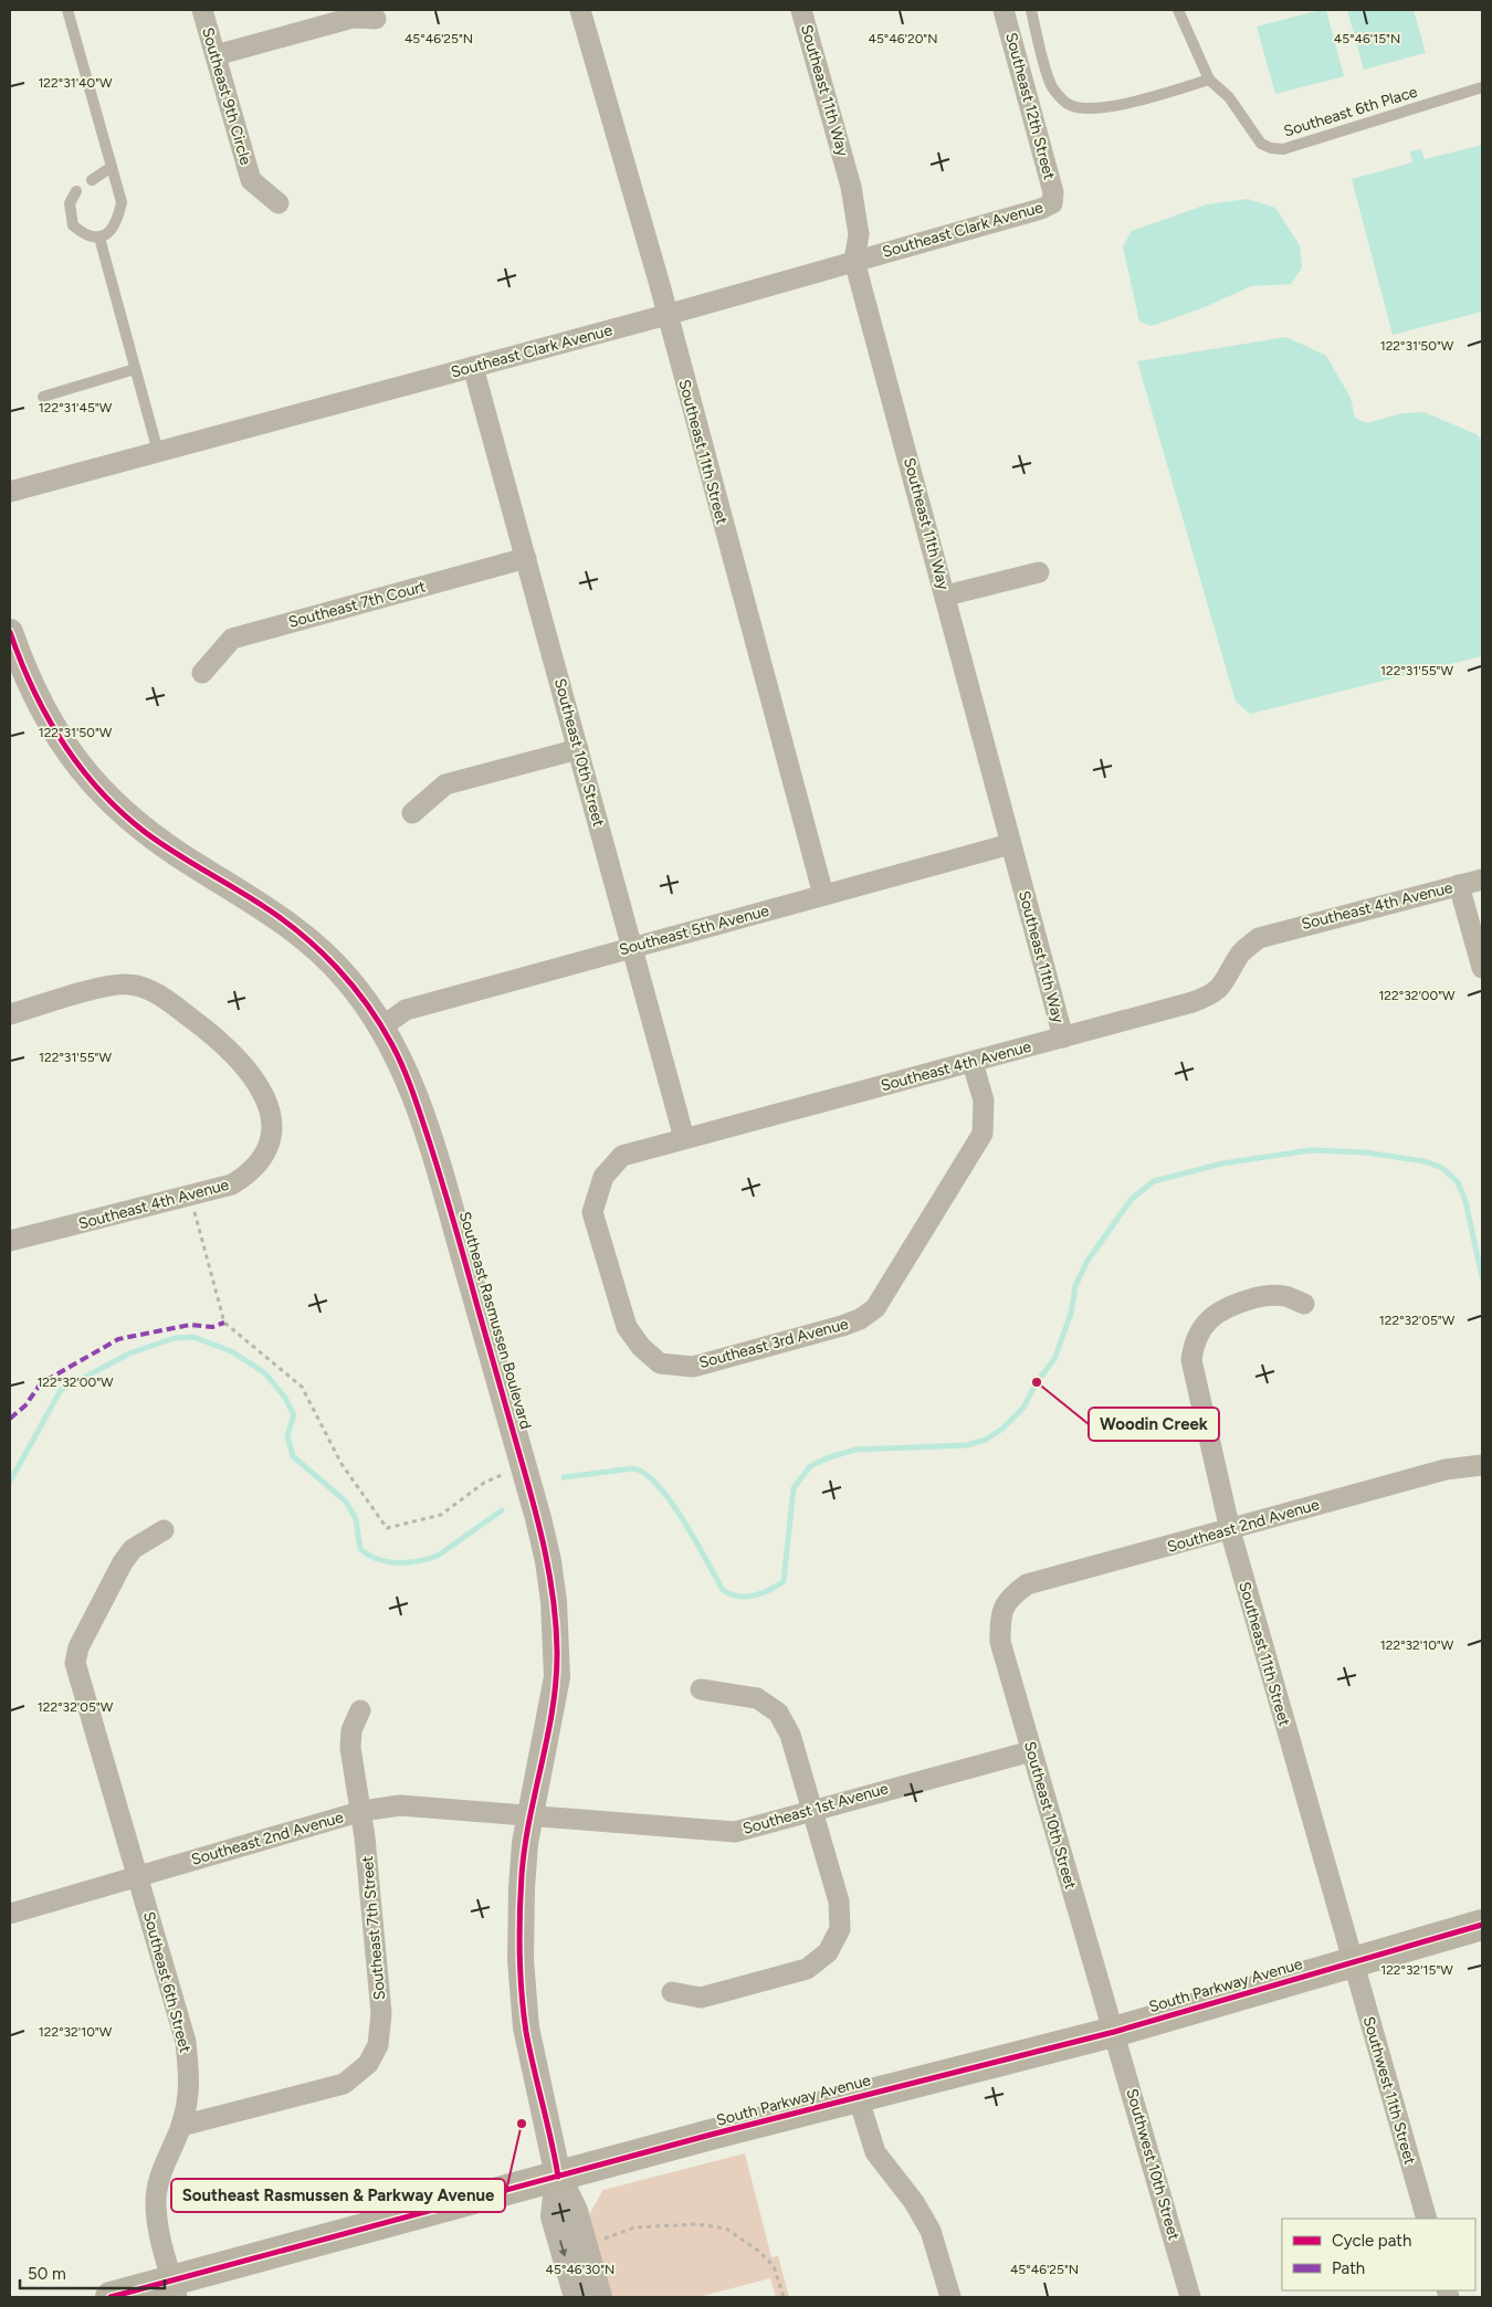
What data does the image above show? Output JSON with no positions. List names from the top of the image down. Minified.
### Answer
{"streets":{"main road":["South Parkway Avenue"],"street":["Southeast 11th Way","Southeast 9th Circle","Southeast 12th Street","Southeast Clark Avenue","Southeast 11th Street","Southeast 7th Court","Southeast 10th Street","Southeast 4th Avenue","Southeast 5th Avenue","Southeast Rasmussen Boulevard","Southeast 3rd Avenue","Southeast 2nd Avenue","Southeast 1st Avenue","Southeast 7th Street","Southeast 6th Street","Southwest 11th Street","Southwest 10th Street"],"lane":["Southeast 6th Place"]},"crossings":[["Southeast 11th Way","Southeast Clark Avenue"],["Southeast 11th Way","Southeast 4th Avenue"],["Southeast 11th Way","Southeast 5th Avenue"],["Southeast 12th Street","Southeast Clark Avenue"],["Southeast Clark Avenue","Southeast 11th Street"],["Southeast Clark Avenue","Southeast 10th Street"],["Southeast 11th Street","Southeast 5th Avenue"],["Southeast 11th Street","Southeast 2nd Avenue"],["Southeast 11th Street","South Parkway Avenue"],["Southeast 11th Street","Southwest 11th Street"],["Southeast 7th Court","Southeast 10th Street"],["Southeast 10th Street","Southeast 4th Avenue"],["Southeast 10th Street","Southeast 5th Avenue"],["Southeast 10th Street","Southeast 2nd Avenue"],["Southeast 10th Street","Southeast 1st Avenue"],["Southeast 10th Street","South Parkway Avenue"],["Southeast 10th Street","Southwest 10th Street"],["Southeast 4th Avenue","Southeast 3rd Avenue"],["Southeast 5th Avenue","Southeast Rasmussen Boulevard"],["Southeast Rasmussen Boulevard","Southeast 2nd Avenue"],["Southeast Rasmussen Boulevard","Southeast 1st Avenue"],["Southeast Rasmussen Boulevard","South Parkway Avenue"],["Southeast 2nd Avenue","Southeast 1st Avenue"],["Southeast 2nd Avenue","Southeast 7th Street"],["Southeast 2nd Avenue","Southeast 6th Street"],["Southeast 7th Street","Southeast 6th Street"],["Southeast 6th Street","South Parkway Avenue"],["South Parkway Avenue","Southwest 11th Street"],["South Parkway Avenue","Southwest 10th Street"]],"places":["Woodin Creek","Southeast Rasmussen & Parkway Avenue"],"legend":["Cycle path","Path"],"scale_bar":"50 m","coordinates":["45°46'25\"N","45°46'15\"N","45°46'20\"N","122°31'40\"W","122°31'50\"W","122°31'45\"W","122°31'55\"W","122°32'00\"W","122°32'05\"W","122°32'10\"W","122°32'15\"W","45°46'30\"N"]}
